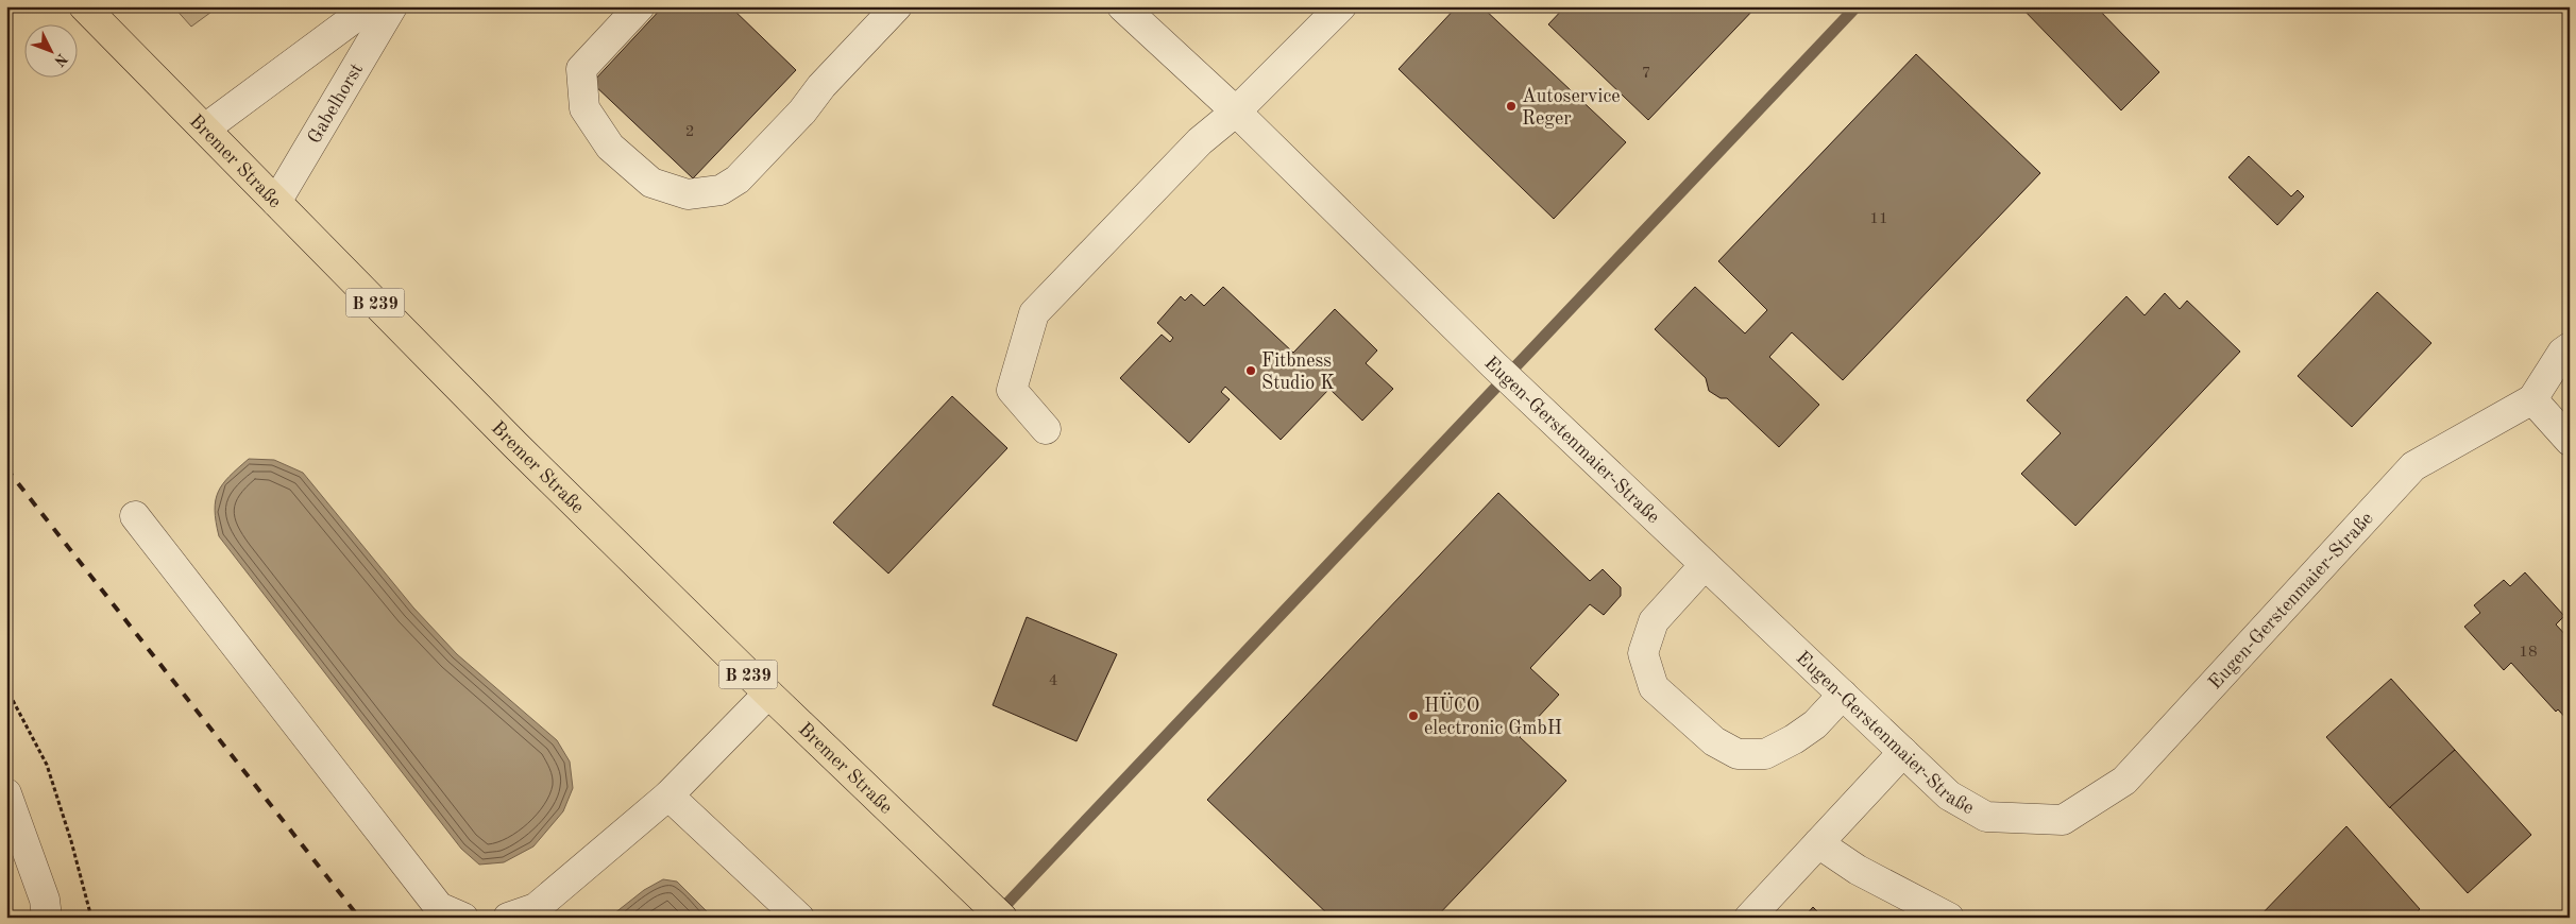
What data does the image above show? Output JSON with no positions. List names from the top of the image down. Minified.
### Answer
{"streets":{"main road":["Bremer Straße","B 239"],"street":["Gabelhorst","Eugen-Gerstenmaier-Straße"]},"crossings":[["Gabelhorst","Bremer Straße"]],"places":["Autoservice Reger","Fitbness Studio K","HÜCO electronic GmbH"],"house_numbers":["7","2","11","18","4"],"north":"bottom right"}
